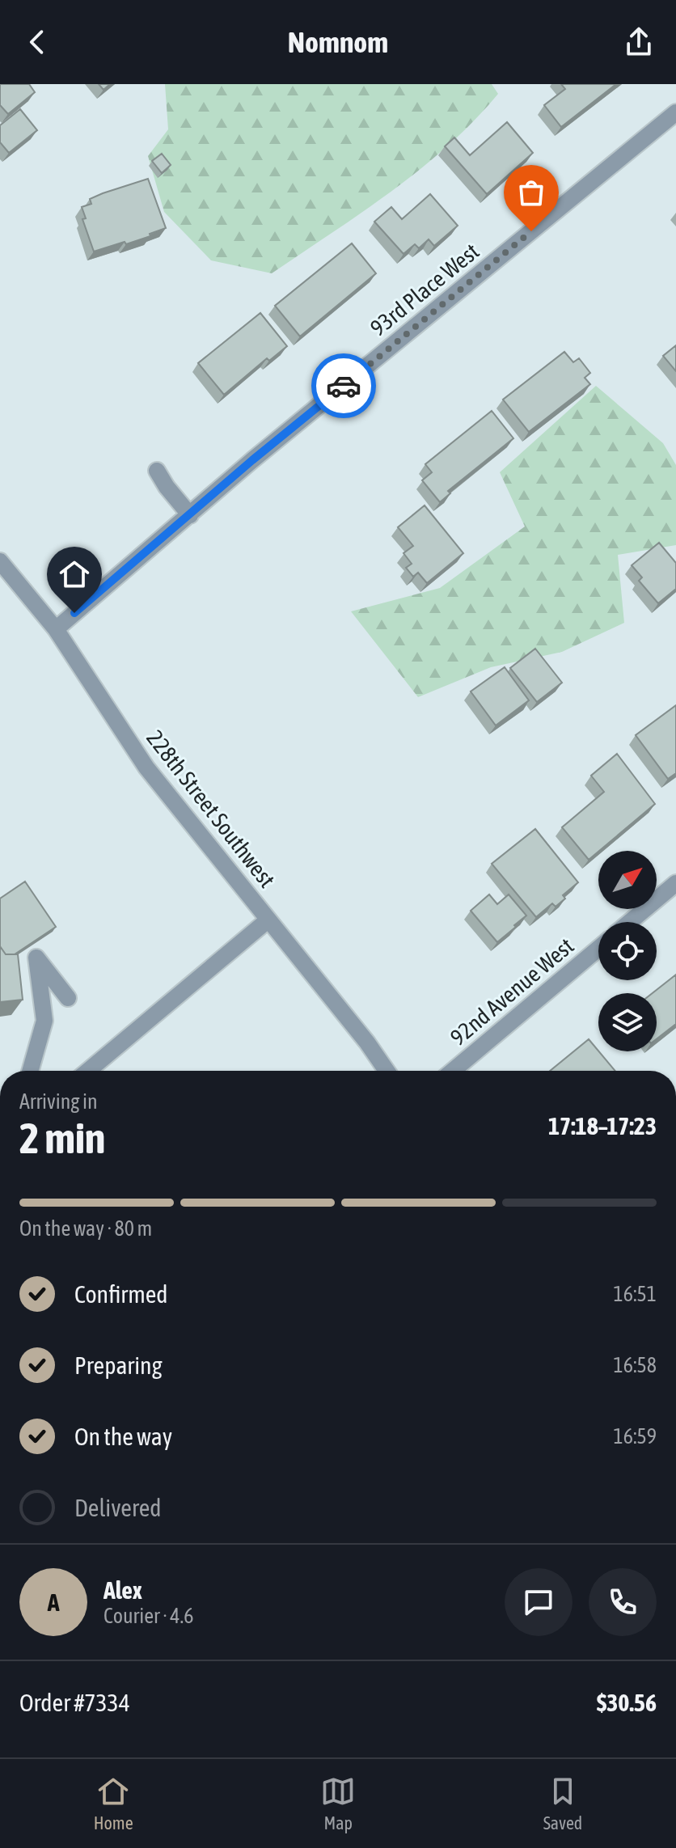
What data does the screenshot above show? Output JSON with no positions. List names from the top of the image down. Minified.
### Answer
{"streets":{"street":["93rd Place West","228th Street Southwest","92nd Avenue West"]},"crossings":[["93rd Place West","228th Street Southwest"]],"north":"top right","page":{"header":"Nomnom","heading":["2 min","Arriving in","17:18–17:23"],"panel":["Alex","Courier · 4.6","Order #7334","$30.56"],"bar":"On the way · 80 m","list":[["Confirmed","16:51"],["Preparing","16:58"],["On the way","16:59"],"Delivered"],"round":"A","tabs":["Home","Map","Saved"]}}
